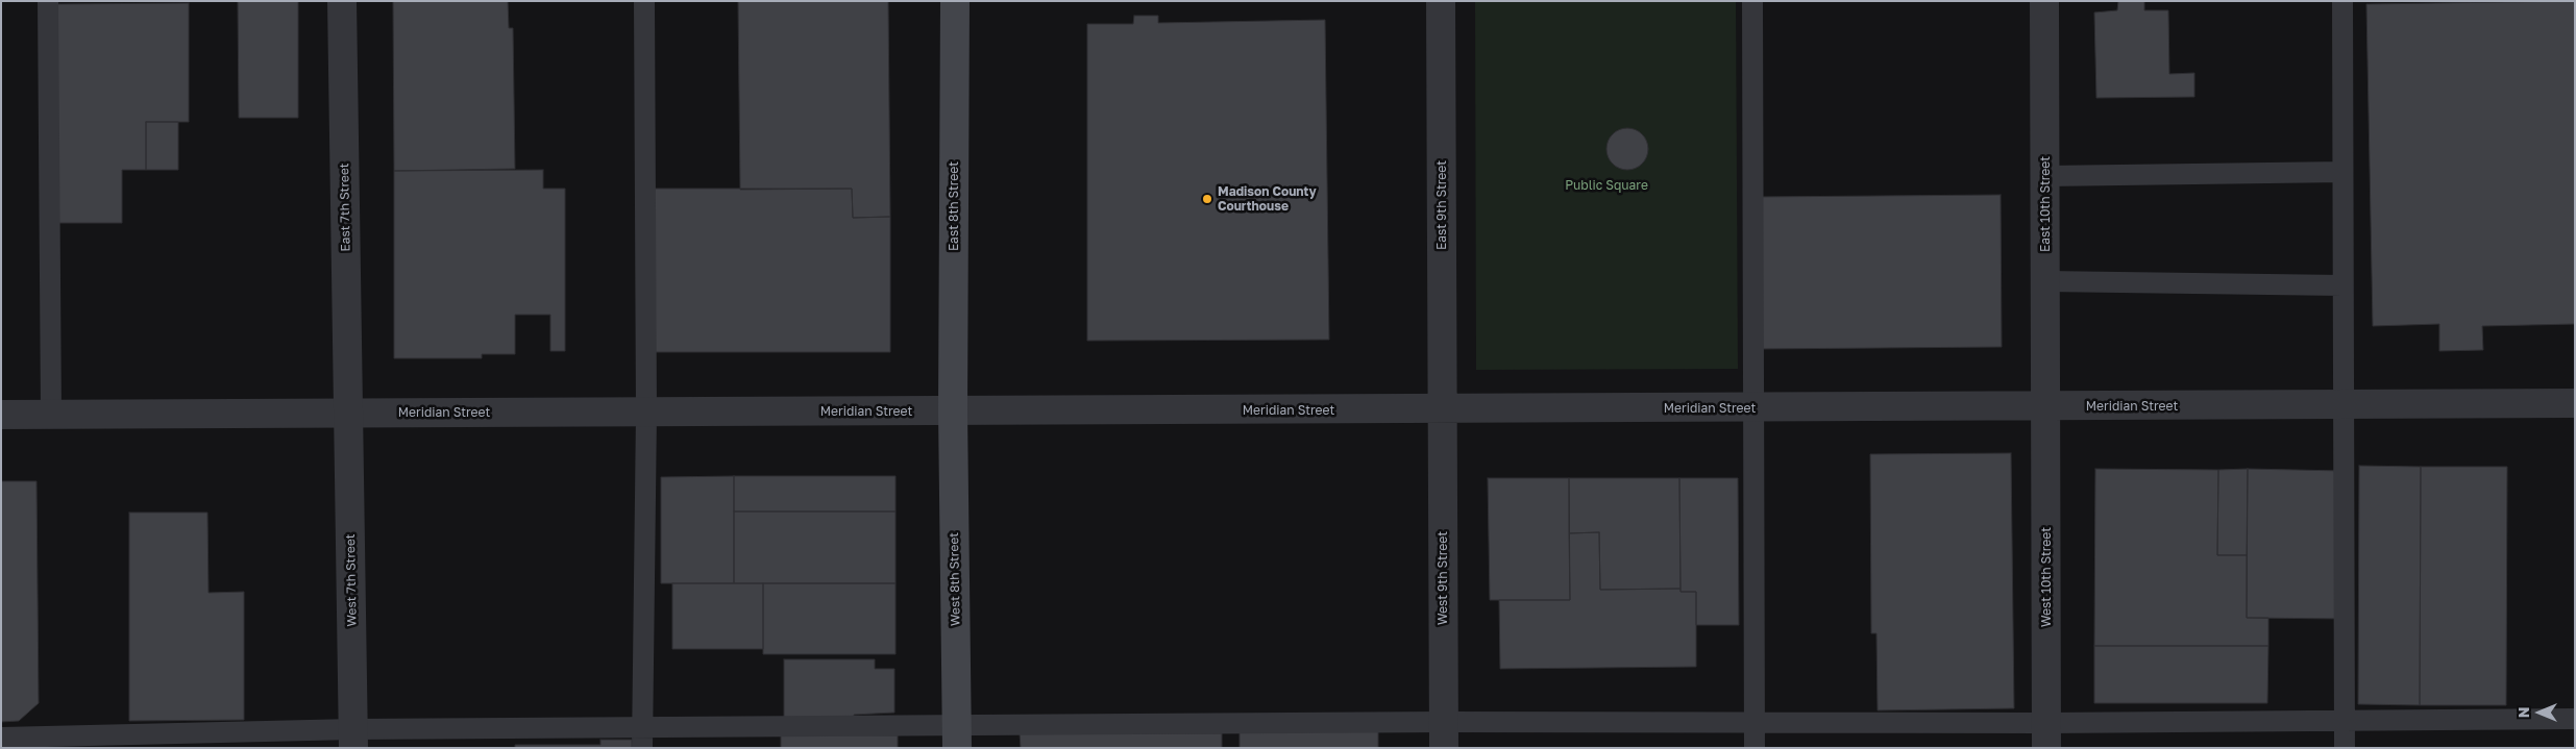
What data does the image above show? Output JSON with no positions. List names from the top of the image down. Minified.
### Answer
{"streets":{"main road":["East 8th Street","West 8th Street"],"street":["East 10th Street","East 9th Street","East 7th Street","Meridian Street","West 10th Street","West 9th Street","West 7th Street"]},"crossings":[["East 10th Street","Meridian Street"],["East 10th Street","West 10th Street"],["East 9th Street","Meridian Street"],["East 9th Street","West 9th Street"],["East 8th Street","Meridian Street"],["East 8th Street","West 8th Street"],["East 7th Street","Meridian Street"],["East 7th Street","West 7th Street"],["Meridian Street","West 10th Street"],["Meridian Street","West 9th Street"],["Meridian Street","West 8th Street"],["Meridian Street","West 7th Street"]],"parks":["Public Square"],"places":["Madison County Courthouse"],"north":"left"}
